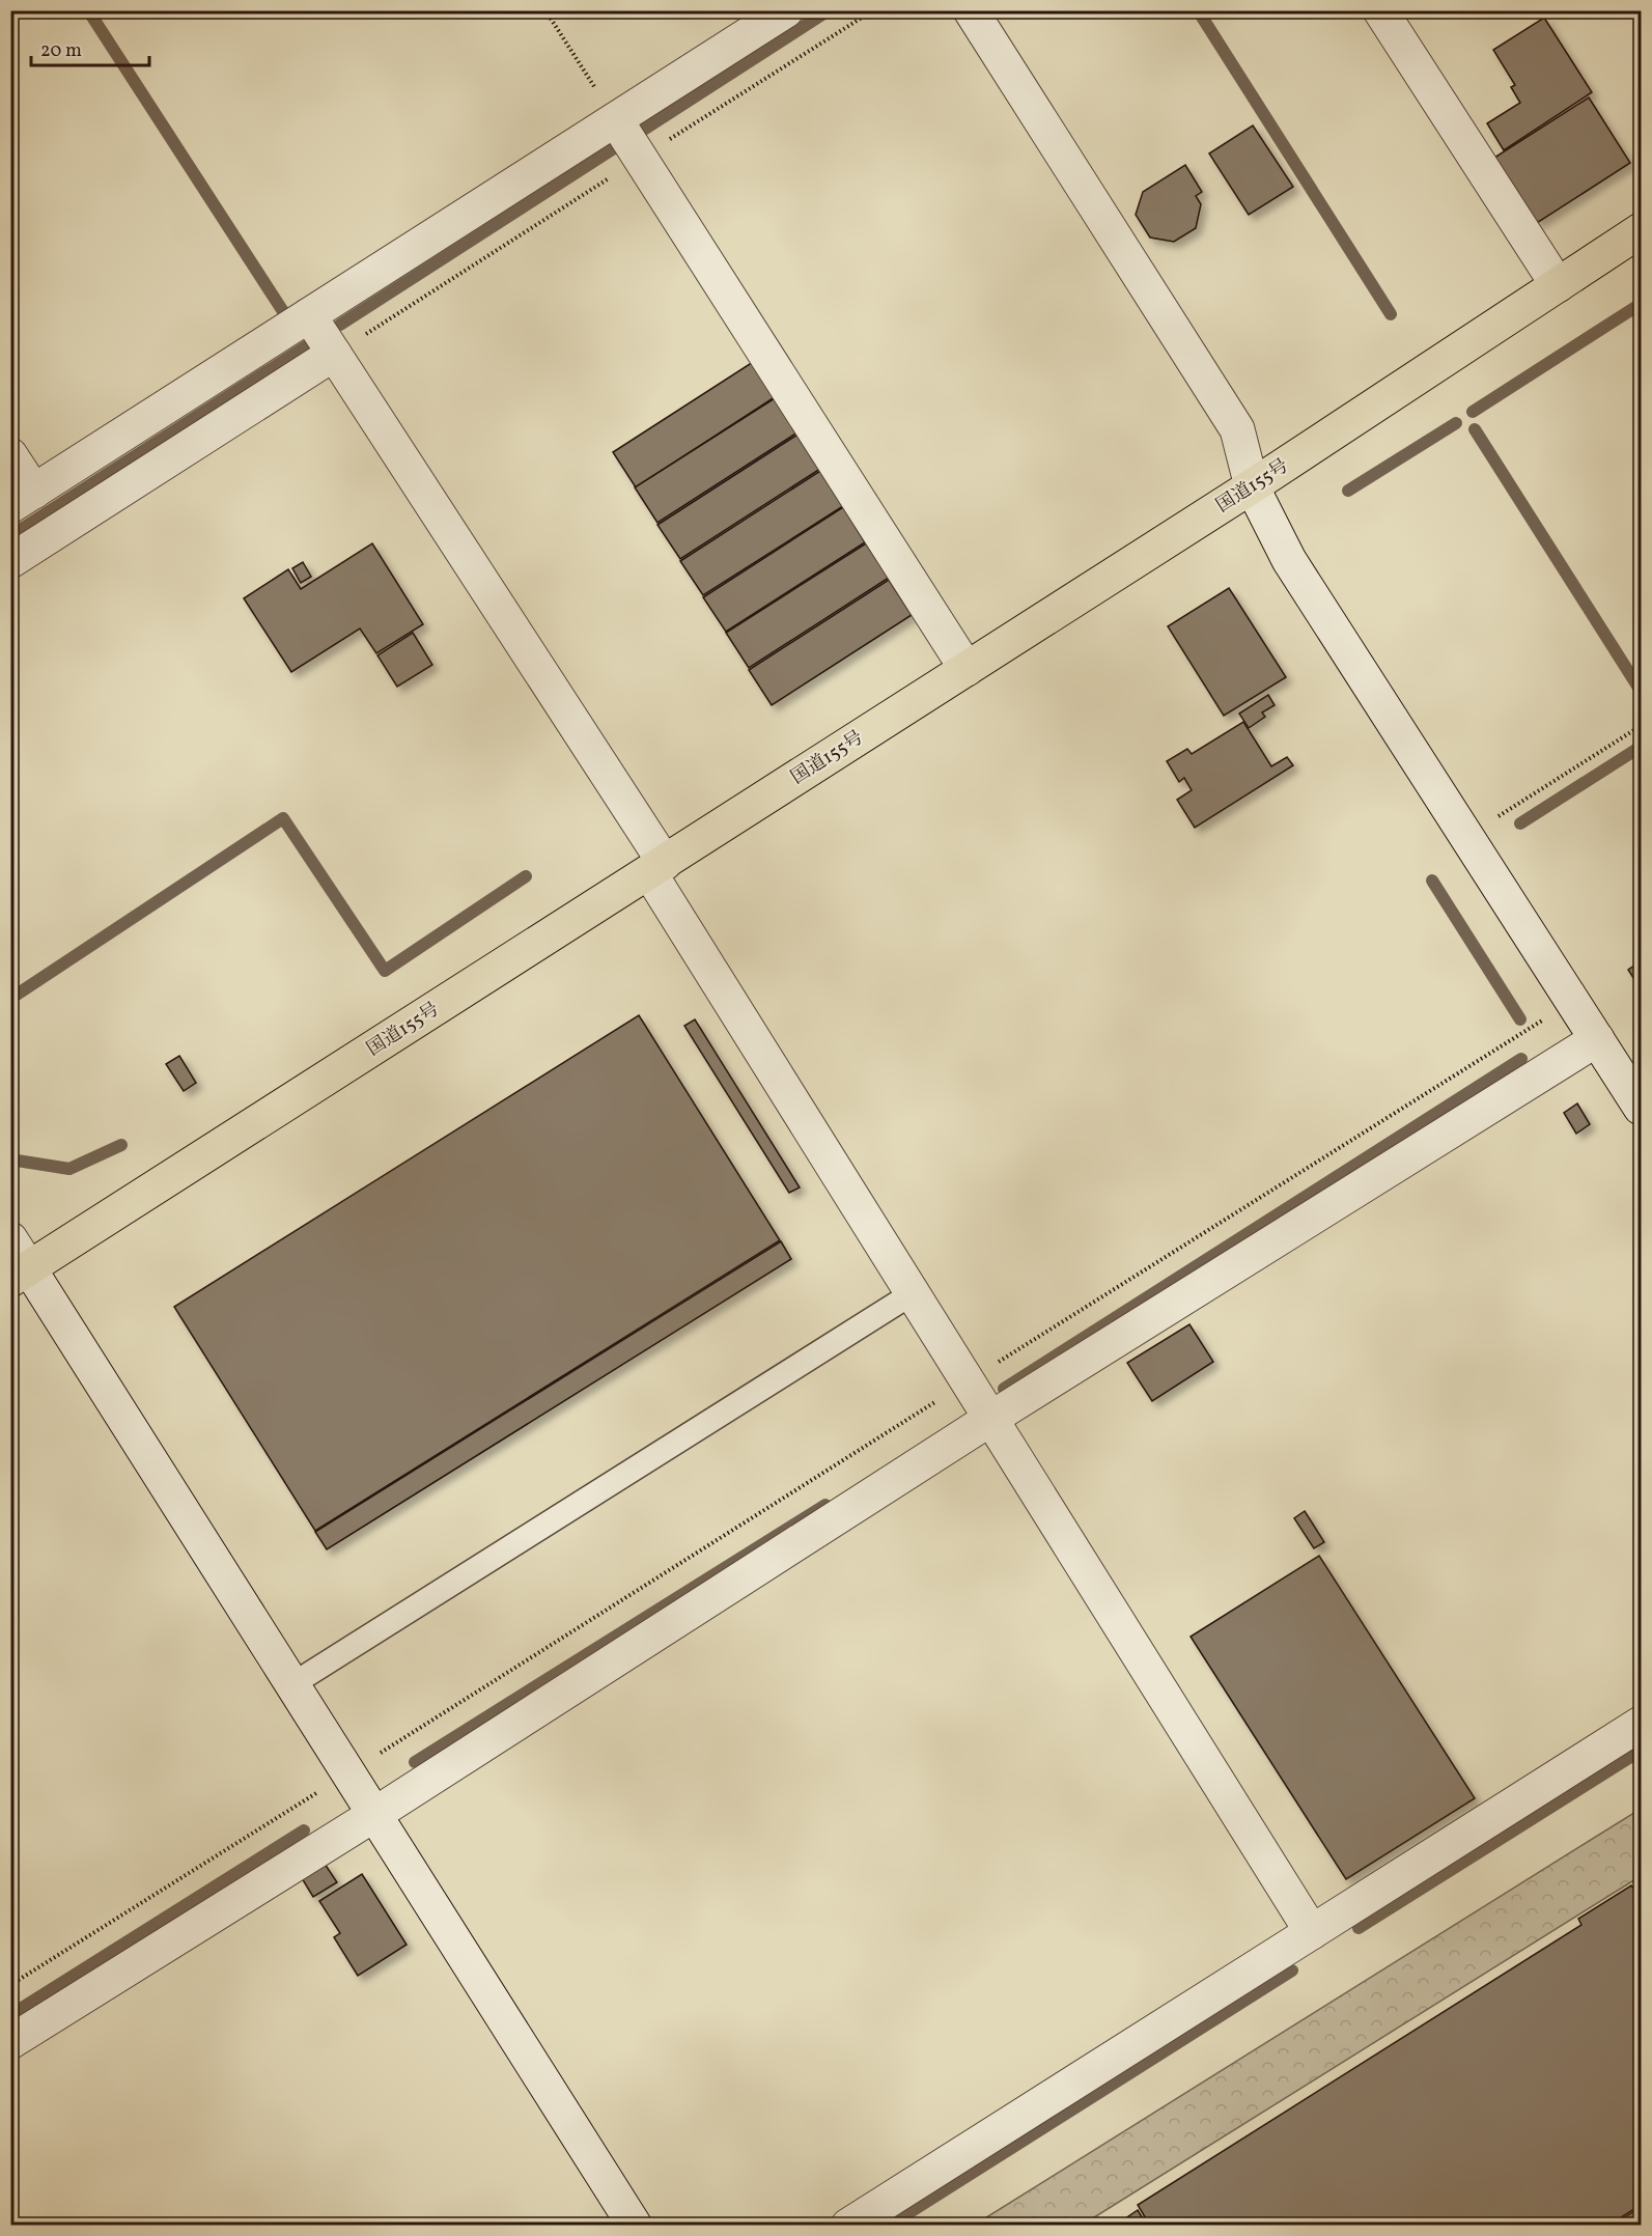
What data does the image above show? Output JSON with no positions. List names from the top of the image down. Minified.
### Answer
{"streets":{"highway":["国道155号"]},"scale_bar":"20 m"}
